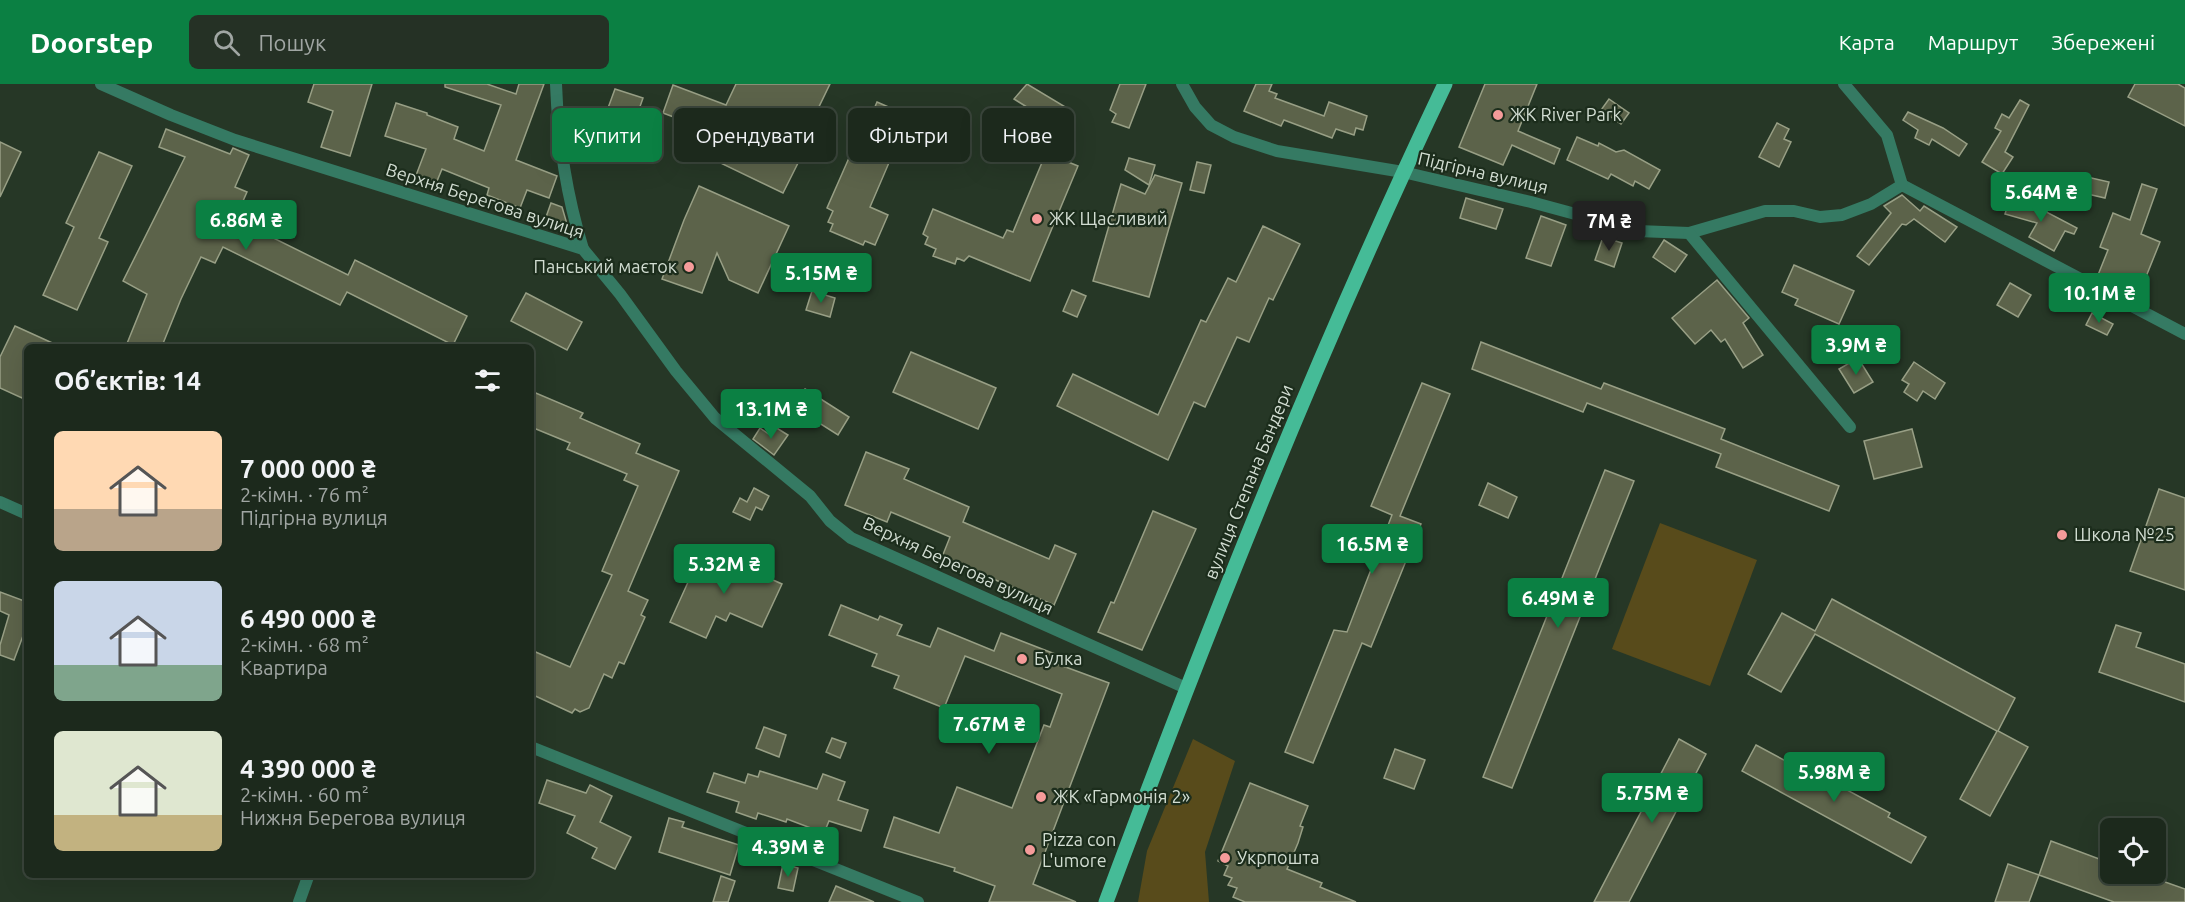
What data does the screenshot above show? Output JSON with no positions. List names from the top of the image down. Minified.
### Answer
{"streets":{"main road":["вулиця Степана Бандери"],"street":["Підгірна вулиця","Верхня Берегова вулиця"]},"crossings":[["Підгірна вулиця","вулиця Степана Бандери"],["Верхня Берегова вулиця","вулиця Степана Бандери"]],"places":["ЖК River Park","ЖК Щасливий","Панський маєток","Школа №25","Булка","ЖК «Гармонія 2»","Pizza con L'umore","Укрпошта"],"page":{"header":"Doorstep","search":"Пошук","nav":["Карта","Маршрут","Збережені"],"chip":["Купити","Орендувати","Фільтри","Нове"],"price":["5.64M ₴","6.86M ₴","7M ₴","5.15M ₴","10.1M ₴","3.9M ₴","13.1M ₴","16.5M ₴","5.32M ₴","6.49M ₴","7.67M ₴","5.98M ₴","5.75M ₴","4.39M ₴"],"heading":"Об’єктів: 14","list":[{"name":"7 000 000 ₴","note":"2-кімн. · 76 m² · Підгірна вулиця"},{"name":"6 490 000 ₴","note":"2-кімн. · 68 m² · Квартира"},{"name":"4 390 000 ₴","note":"2-кімн. · 60 m² · Нижня Берегова вулиця"}]}}
